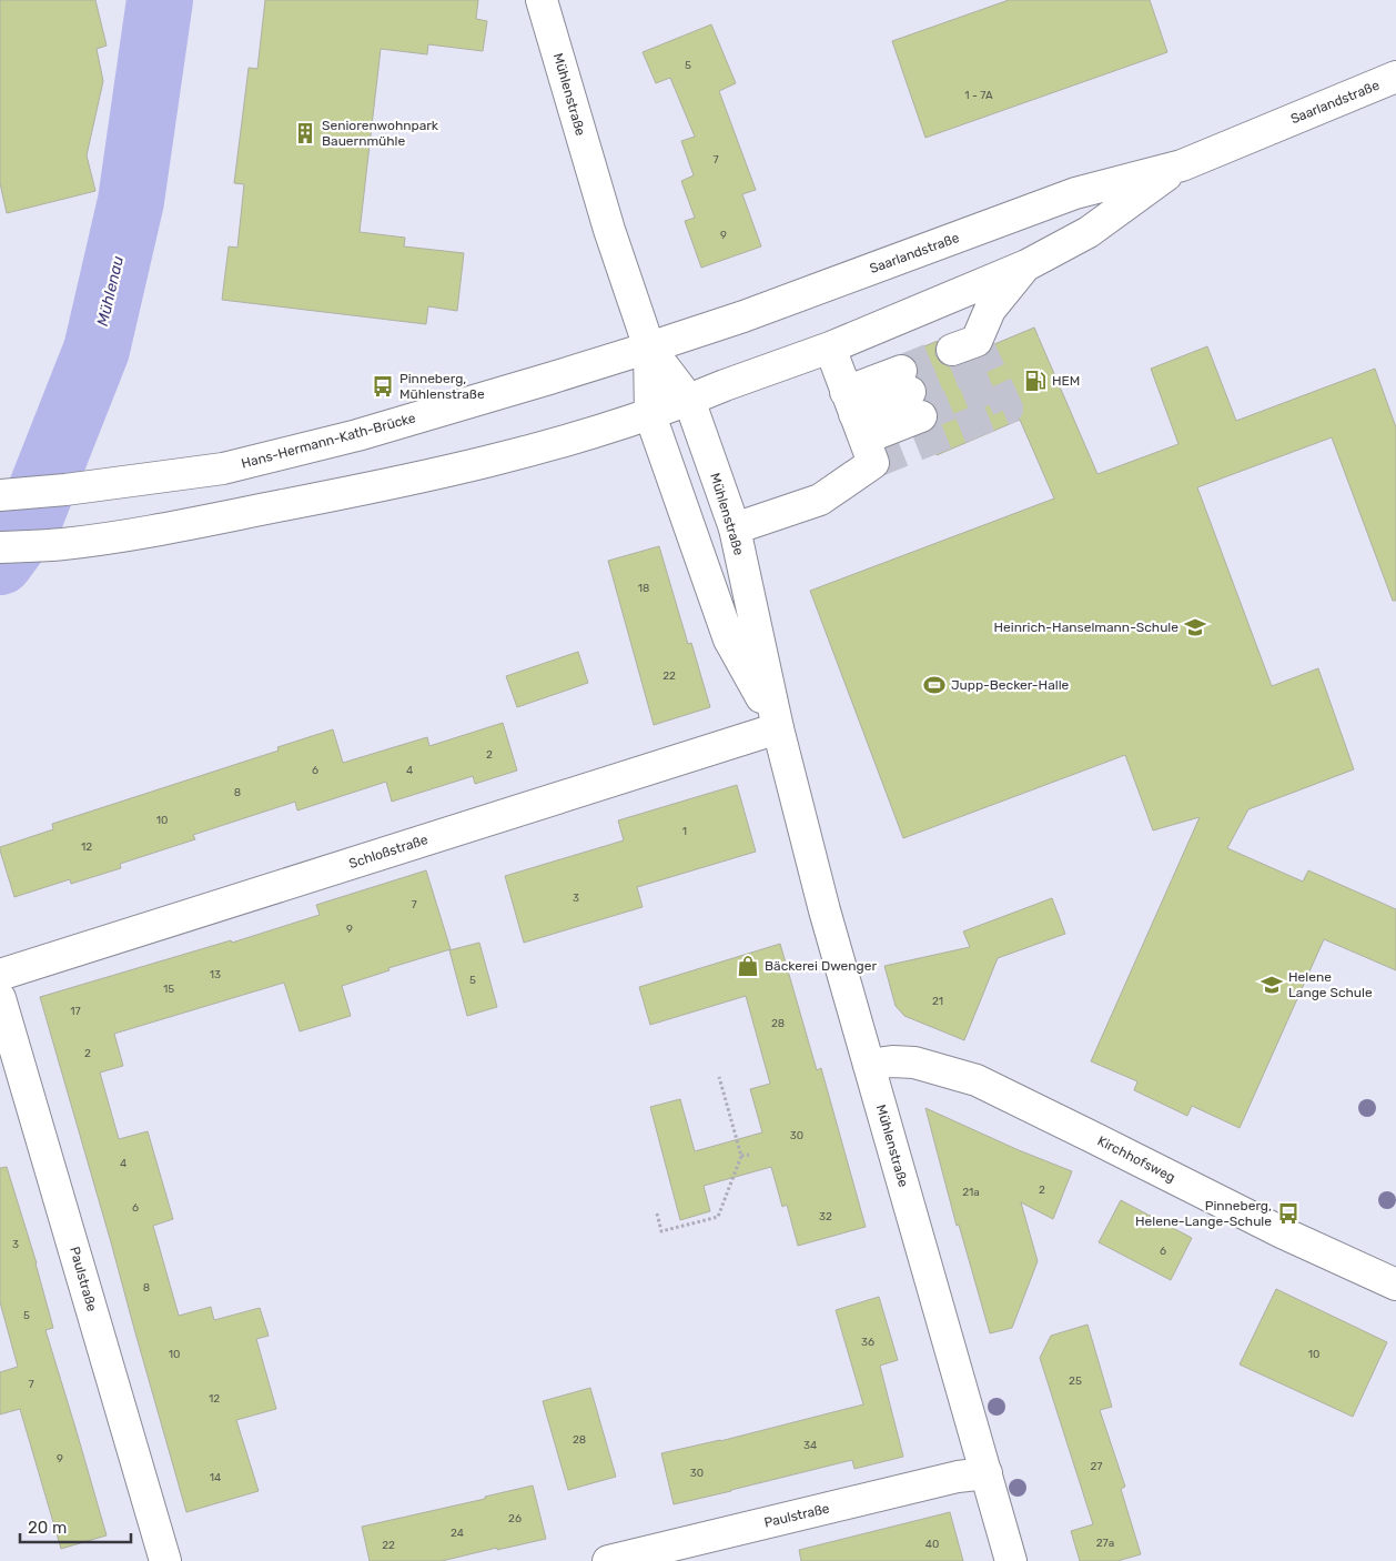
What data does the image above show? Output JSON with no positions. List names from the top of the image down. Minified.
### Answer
{"streets":{"street":["Mühlenstraße","Saarlandstraße","Hans-Hermann-Kath-Brücke","Schloßstraße","Kirchhofsweg","Paulstraße"]},"crossings":[["Mühlenstraße","Saarlandstraße"],["Mühlenstraße","Hans-Hermann-Kath-Brücke"],["Mühlenstraße","Schloßstraße"],["Mühlenstraße","Kirchhofsweg"],["Mühlenstraße","Paulstraße"],["Saarlandstraße","Hans-Hermann-Kath-Brücke"]],"water":["Mühlenau"],"places":{"building":["Seniorenwohnpark Bauernmühle"],"fuel station":["HEM"],"bus stop":["Pinneberg, Mühlenstraße","Pinneberg, Helene-Lange-Schule"],"school or university":["Heinrich-Hanselmann-Schule","Helene Lange Schule"],"sports":["Jupp-Becker-Halle"],"shop":["Bäckerei Dwenger"]},"house_numbers":["5","1 - 7A","7","9","18","22","2","6","4","8","10","1","12","3","7","9","13","5","15","21","17","28","2","30","4","2","21a","6","32","3","6","8","5","36","10","10","25","7","12","28","34","9","27","30","14","26","24","27a","40","22"],"scale_bar":"20 m"}
